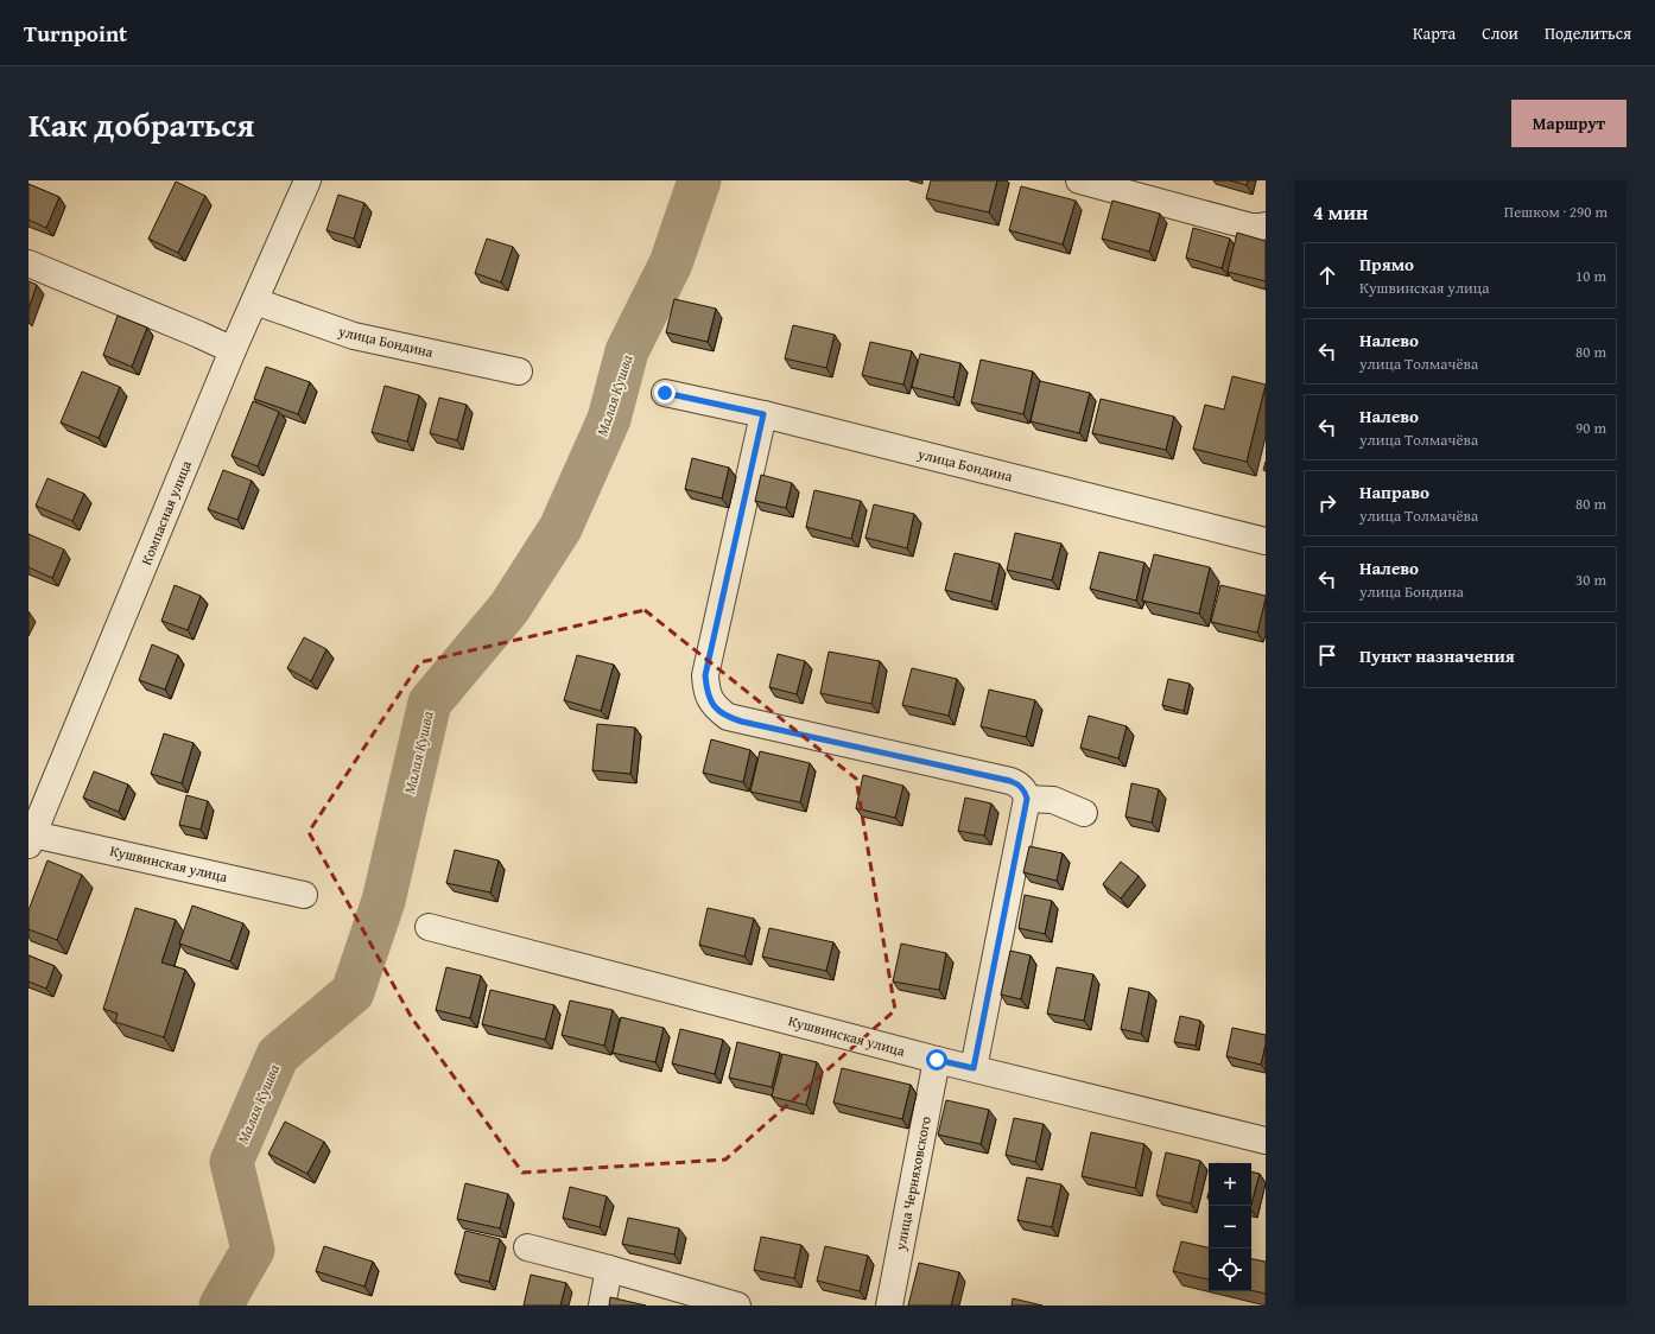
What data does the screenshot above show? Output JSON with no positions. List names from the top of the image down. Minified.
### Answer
{"streets":{"street":["улица Бондина","Компасная улица","Кушвинская улица","улица Черняховского"]},"crossings":[["улица Бондина","Компасная улица"],["Компасная улица","Кушвинская улица"],["Кушвинская улица","улица Черняховского"]],"water":["Малая Кушва"],"page":{"header":"Turnpoint","nav":["Карта","Слои","Поделиться"],"title":"Как добраться","buttons":"Маршрут","heading":["4 мин","Пешком · 290 m"],"list":[["Прямо","Кушвинская улица","10 m"],["Налево","улица Толмачёва","80 m"],["Налево","улица Толмачёва","90 m"],["Направо","улица Толмачёва","80 m"],["Налево","улица Бондина","30 m"],"Пункт назначения"],"map_buttons":["+","−"]}}
